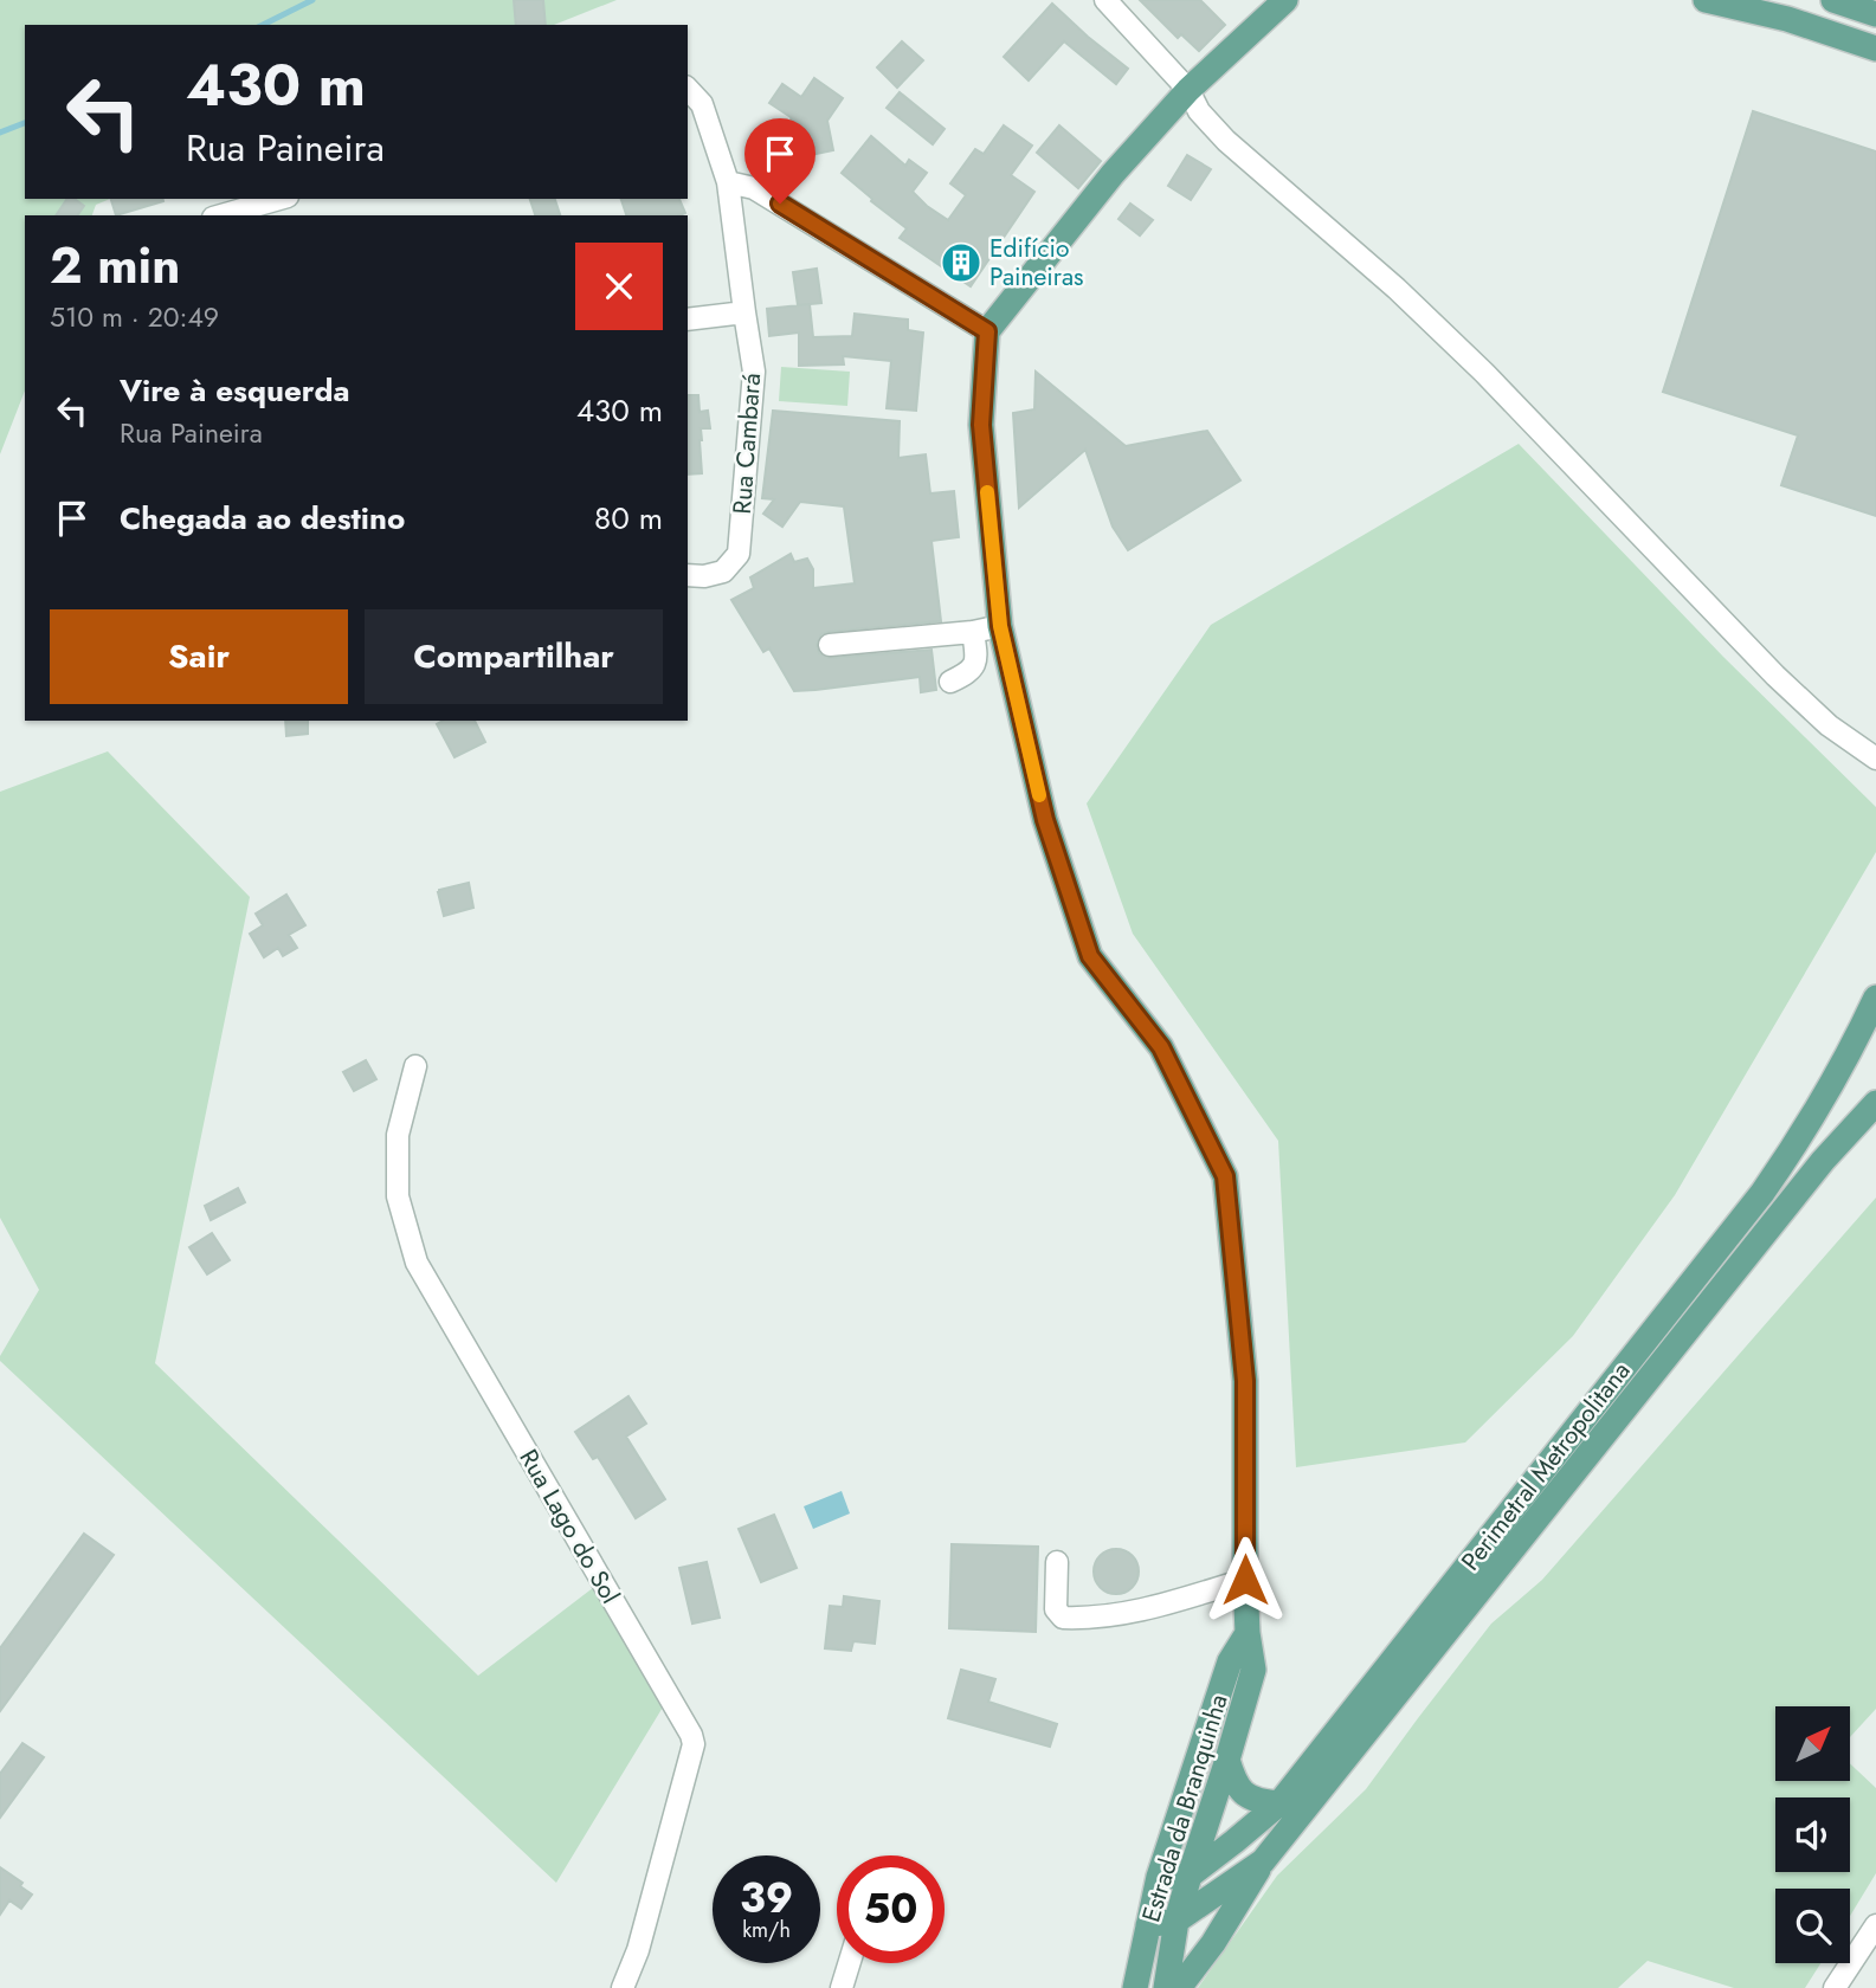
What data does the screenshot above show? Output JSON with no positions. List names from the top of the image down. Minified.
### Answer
{"streets":{"main road":["Perimetral Metropolitana","Estrada da Branquinha"],"street":["Rua Cambará","Rua Lago do Sol"]},"crossings":[["Perimetral Metropolitana","Estrada da Branquinha"]],"places":{"building":["Edifício Paineiras"]},"north":"top right","page":{"turn":["430 m","Rua Paineira"],"heading":["2 min","510 m · 20:49"],"list":[{"name":"Vire à esquerda","note":"Rua Paineira","value":"430 m"},{"name":"Chegada ao destino","value":"80 m"}],"buttons":["Sair","Compartilhar"],"speed":"39 km/h","limit":"50"}}
